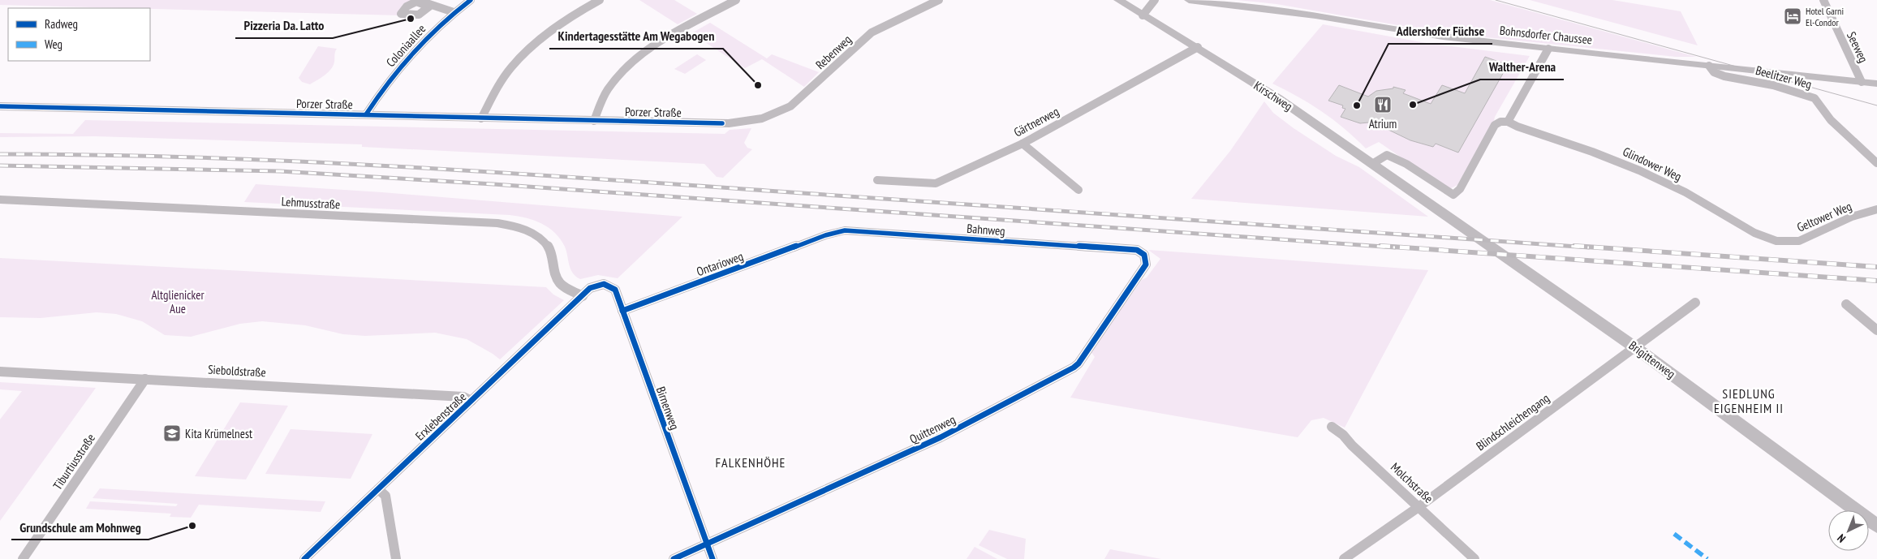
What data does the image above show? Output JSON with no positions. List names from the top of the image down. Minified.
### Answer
{"streets":{"street":["Bohnsdorfer Chaussee","Coloniaallee","Seeweg","Rebenweg","Beelitzer Weg","Kirschweg","Porzer Straße","Gärtnerweg","Glindower Weg","Lehmusstraße","Geltower Weg","Bahnweg","Ontarioweg","Brigittenweg","Sieboldstraße","Birnenweg","Erxlebenstraße","Blindschleichengang","Quittenweg","Tiburtiusstraße","Molchstraße"]},"crossings":[["Bohnsdorfer Chaussee","Seeweg"],["Bohnsdorfer Chaussee","Beelitzer Weg"],["Coloniaallee","Porzer Straße"],["Rebenweg","Porzer Straße"],["Kirschweg","Gärtnerweg"],["Kirschweg","Brigittenweg"],["Glindower Weg","Geltower Weg"],["Lehmusstraße","Erxlebenstraße"],["Bahnweg","Ontarioweg"],["Bahnweg","Quittenweg"],["Ontarioweg","Birnenweg"],["Brigittenweg","Blindschleichengang"],["Sieboldstraße","Erxlebenstraße"],["Sieboldstraße","Tiburtiusstraße"],["Birnenweg","Erxlebenstraße"],["Birnenweg","Quittenweg"],["Blindschleichengang","Molchstraße"]],"districts":["SIEDLUNG EIGENHEIM II","FALKENHÖHE"],"parks":["Altglienicker Aue"],"places":{"hotel":["Hotel Garni El-Condor"],"other":["Pizzeria Da. Latto","Kindertagesstätte Am Wegabogen","Walther-Arena","Adlershofer Füchse","Grundschule am Mohnweg"],"restaurant":["Atrium"],"school or university":["Kita Krümelnest"]},"legend":["Radweg","Weg"],"north":"bottom left"}
